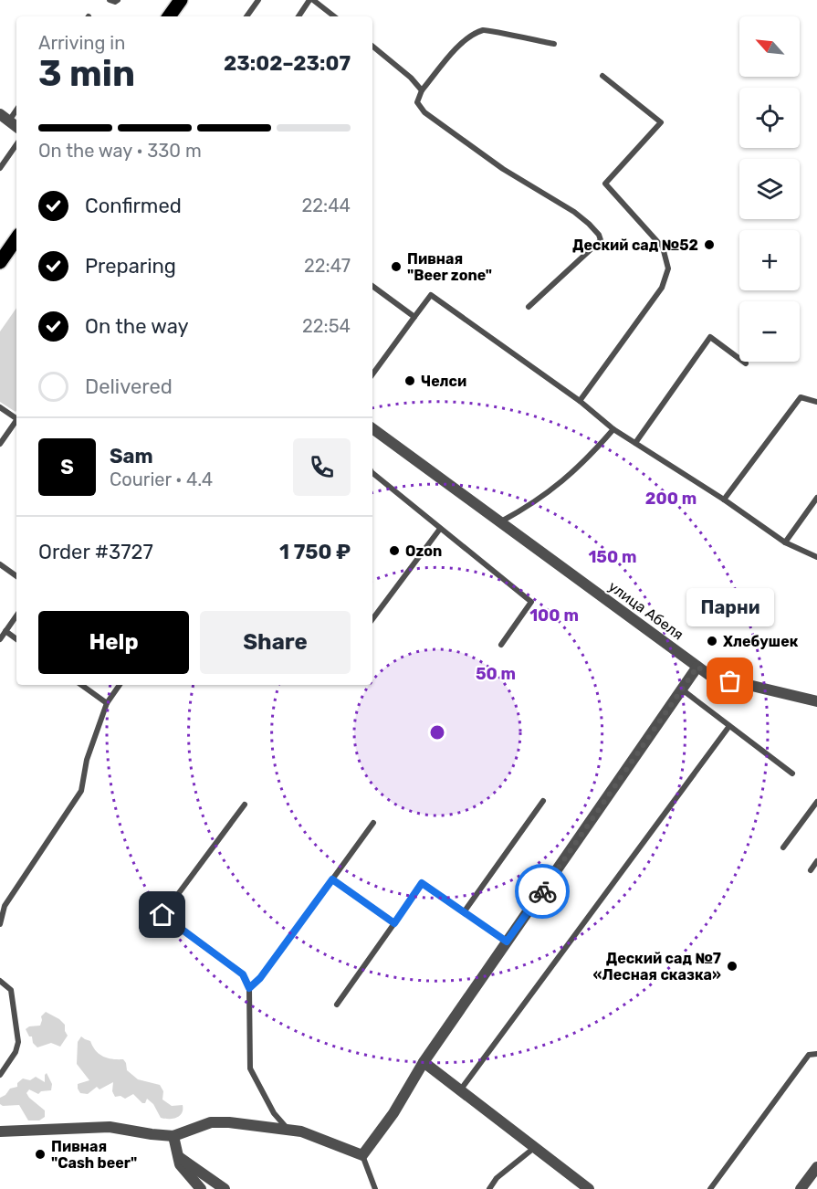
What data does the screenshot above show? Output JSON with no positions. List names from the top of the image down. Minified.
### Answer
{"streets":{"street":["улица Абеля"]},"places":["Деский сад №52","Пивная \"Beer zone\"","Челси","Ozon","Хлебушек","Парни","Деский сад №7 «Лесная сказка»","Пивная \"Cash beer\""],"north":"top left","page":{"map_buttons":["+","−"],"heading":["3 min","Arriving in","23:02–23:07"],"panel":["Sam","Courier · 4.4","Order #3727","1 750 ₽"],"bar":"On the way · 330 m","list":[["Confirmed","22:44"],["Preparing","22:47"],["On the way","22:54"],"Delivered"],"round":"S","bubble":"Парни","buttons":["Help","Share"]},"rings":["200 m","150 m","100 m","50 m"]}
